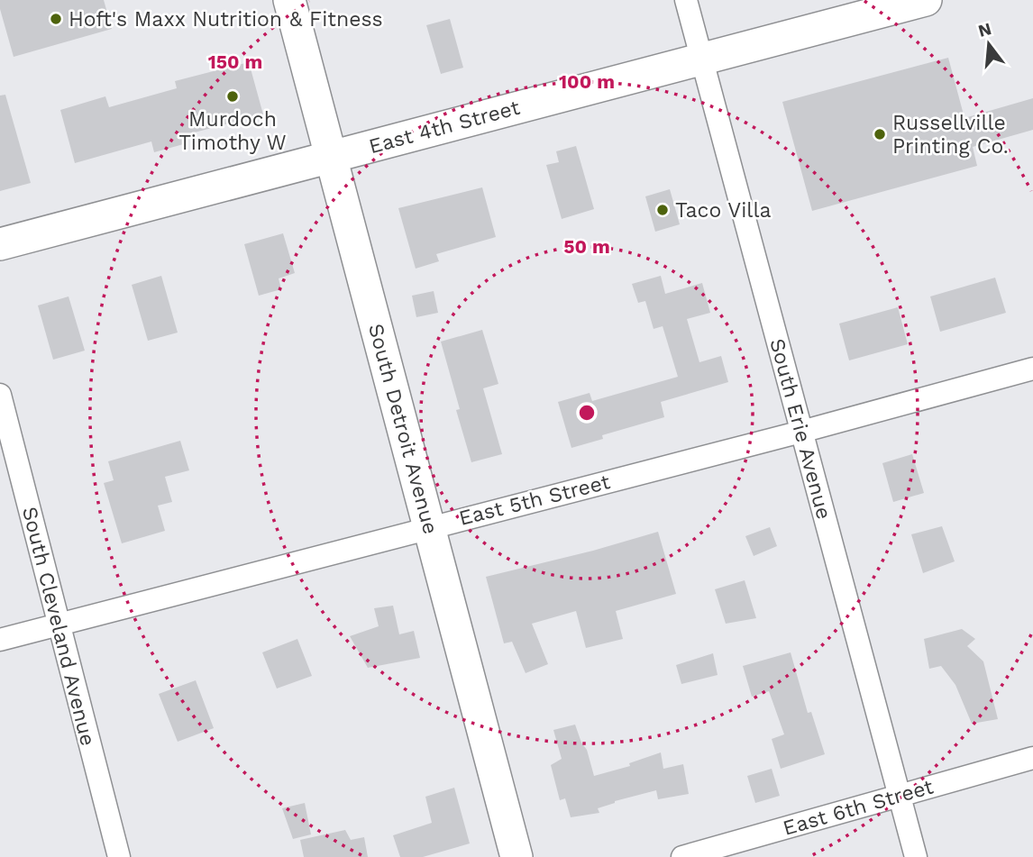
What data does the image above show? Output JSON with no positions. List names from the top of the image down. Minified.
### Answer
{"streets":{"street":["East 4th Street","South Detroit Avenue","South Erie Avenue","East 5th Street","South Cleveland Avenue","East 6th Street"]},"crossings":[["East 4th Street","South Detroit Avenue"],["East 4th Street","South Erie Avenue"],["South Detroit Avenue","East 5th Street"],["South Erie Avenue","East 5th Street"],["South Erie Avenue","East 6th Street"],["East 5th Street","South Cleveland Avenue"]],"places":["Hoft's Maxx Nutrition & Fitness","Murdoch Timothy W","Russellville Printing Co.","Taco Villa"],"north":"top","rings":["150 m","100 m","50 m"]}
